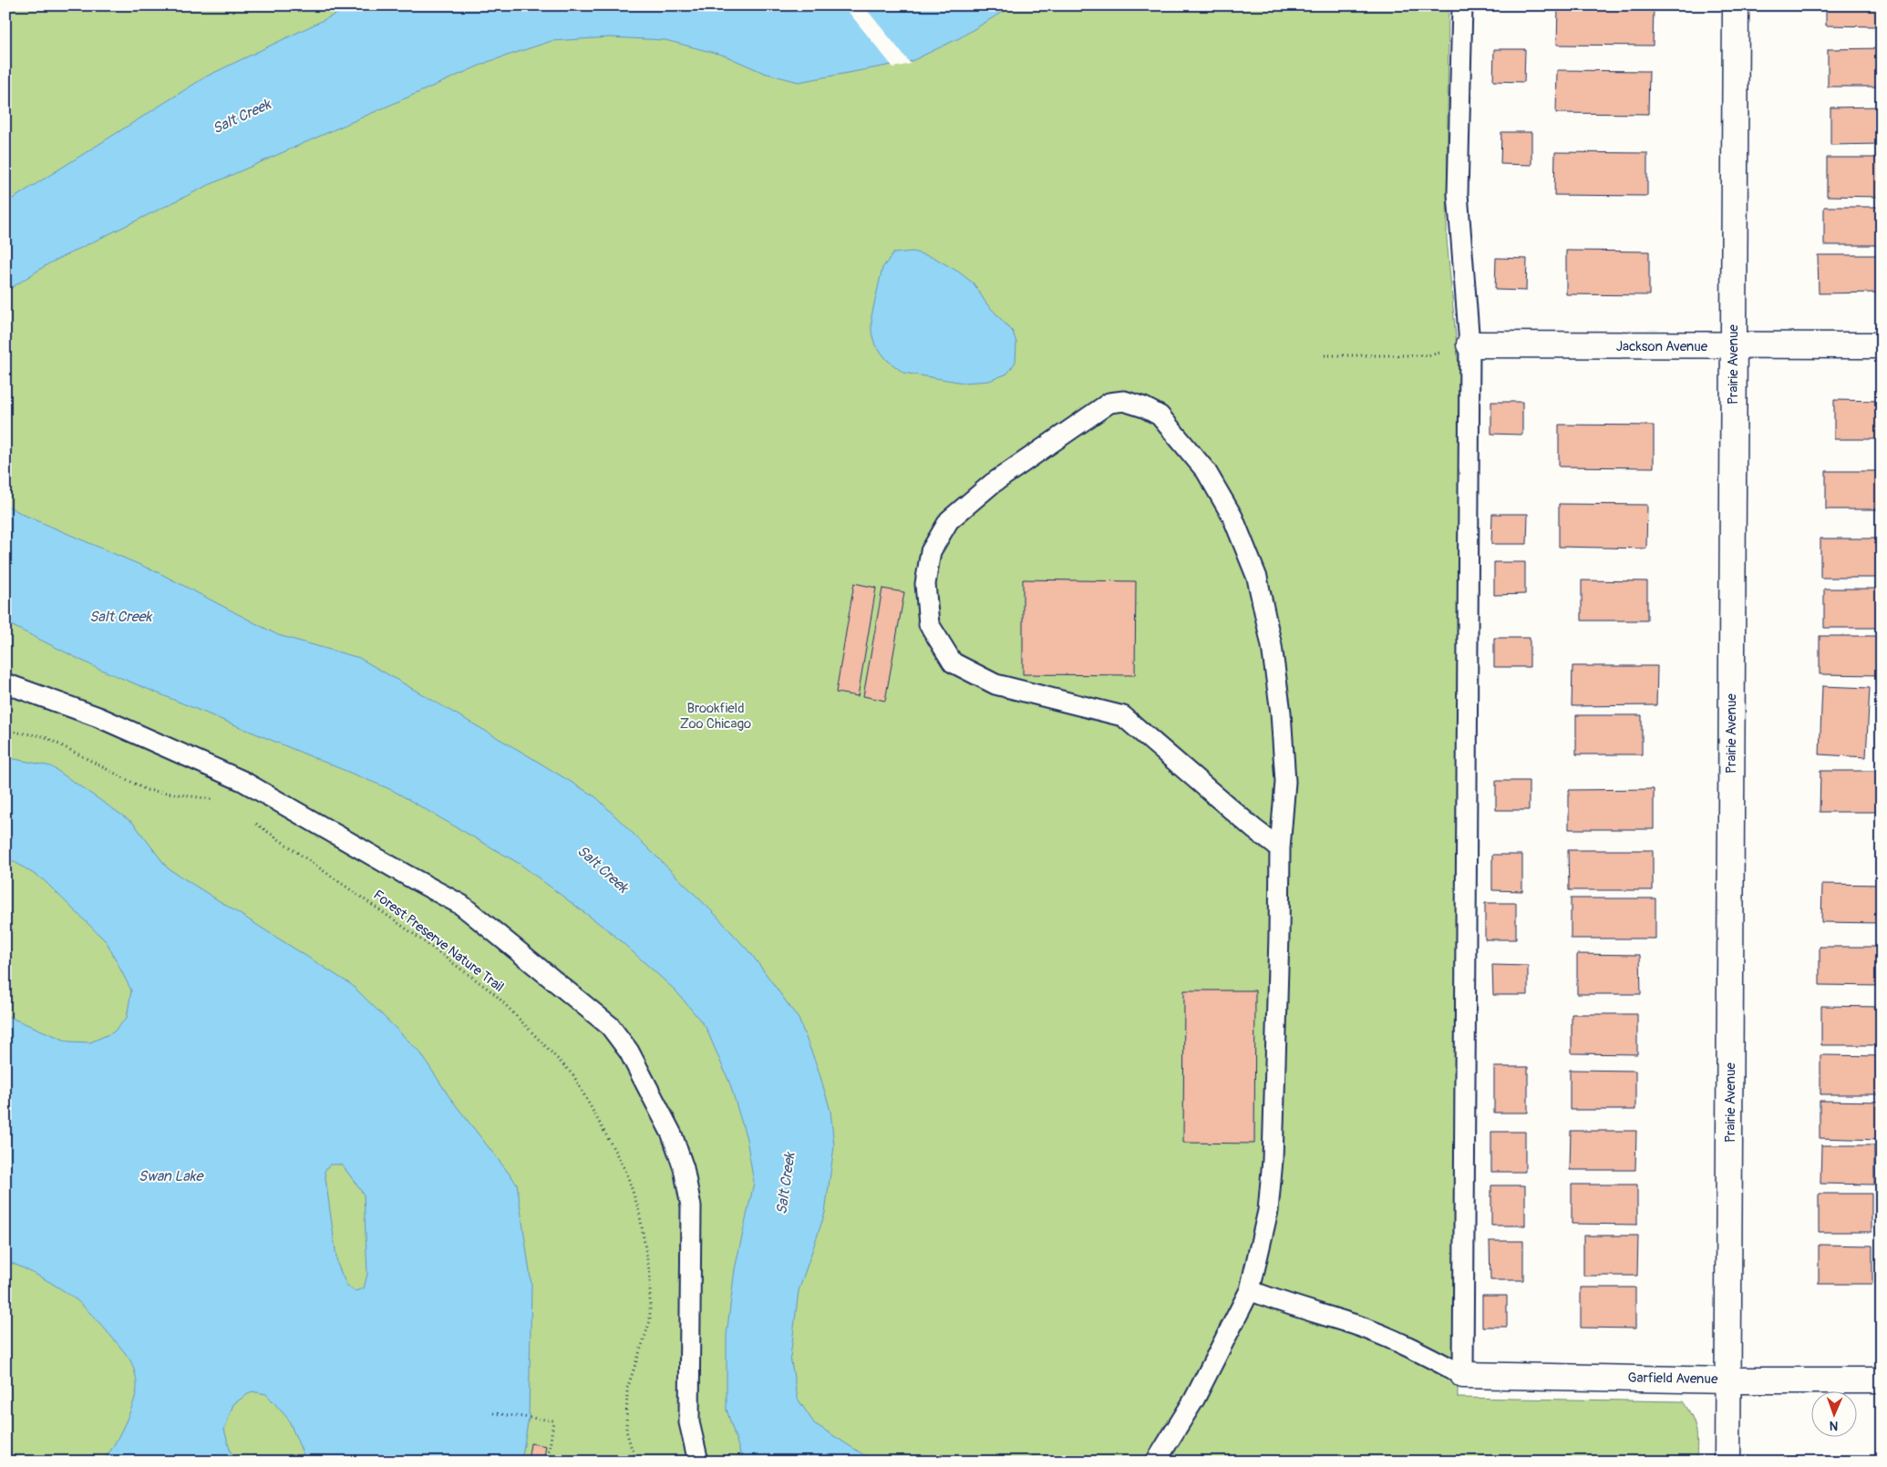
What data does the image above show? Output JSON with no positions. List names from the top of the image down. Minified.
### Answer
{"streets":{"street":["Jackson Avenue","Prairie Avenue","Garfield Avenue"],"path":["Forest Preserve Nature Trail"]},"crossings":[["Jackson Avenue","Prairie Avenue"],["Prairie Avenue","Garfield Avenue"]],"water":["Salt Creek","Swan Lake"],"parks":["Brookfield Zoo Chicago"],"north":"bottom"}
